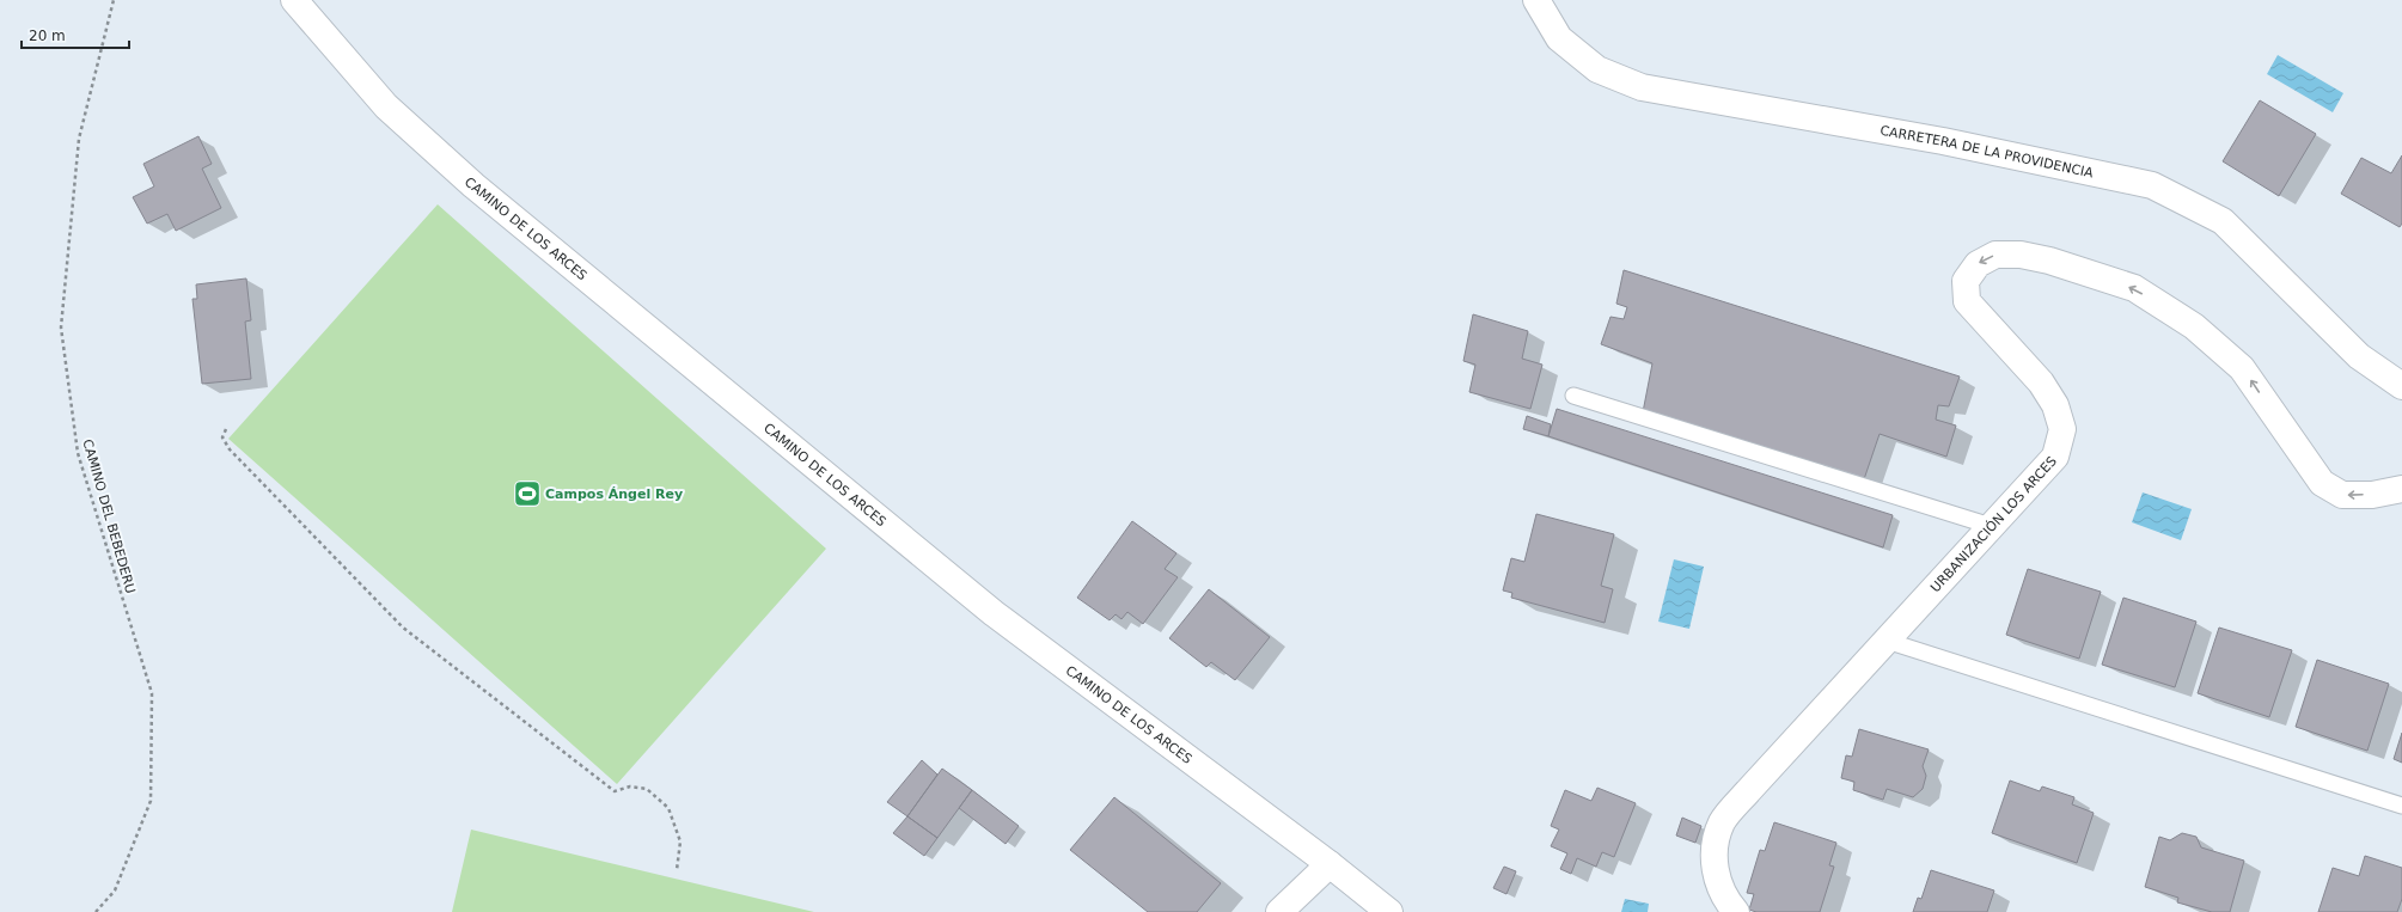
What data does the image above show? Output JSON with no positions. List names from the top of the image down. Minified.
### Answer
{"streets":{"street":["CARRETERA DE LA PROVIDENCIA","CAMINO DE LOS ARCES","URBANIZACIÓN LOS ARCES"],"path":["CAMINO DEL BEBEDERU"]},"places":{"sports":["Campos Ángel Rey"]},"scale_bar":"20 m"}
